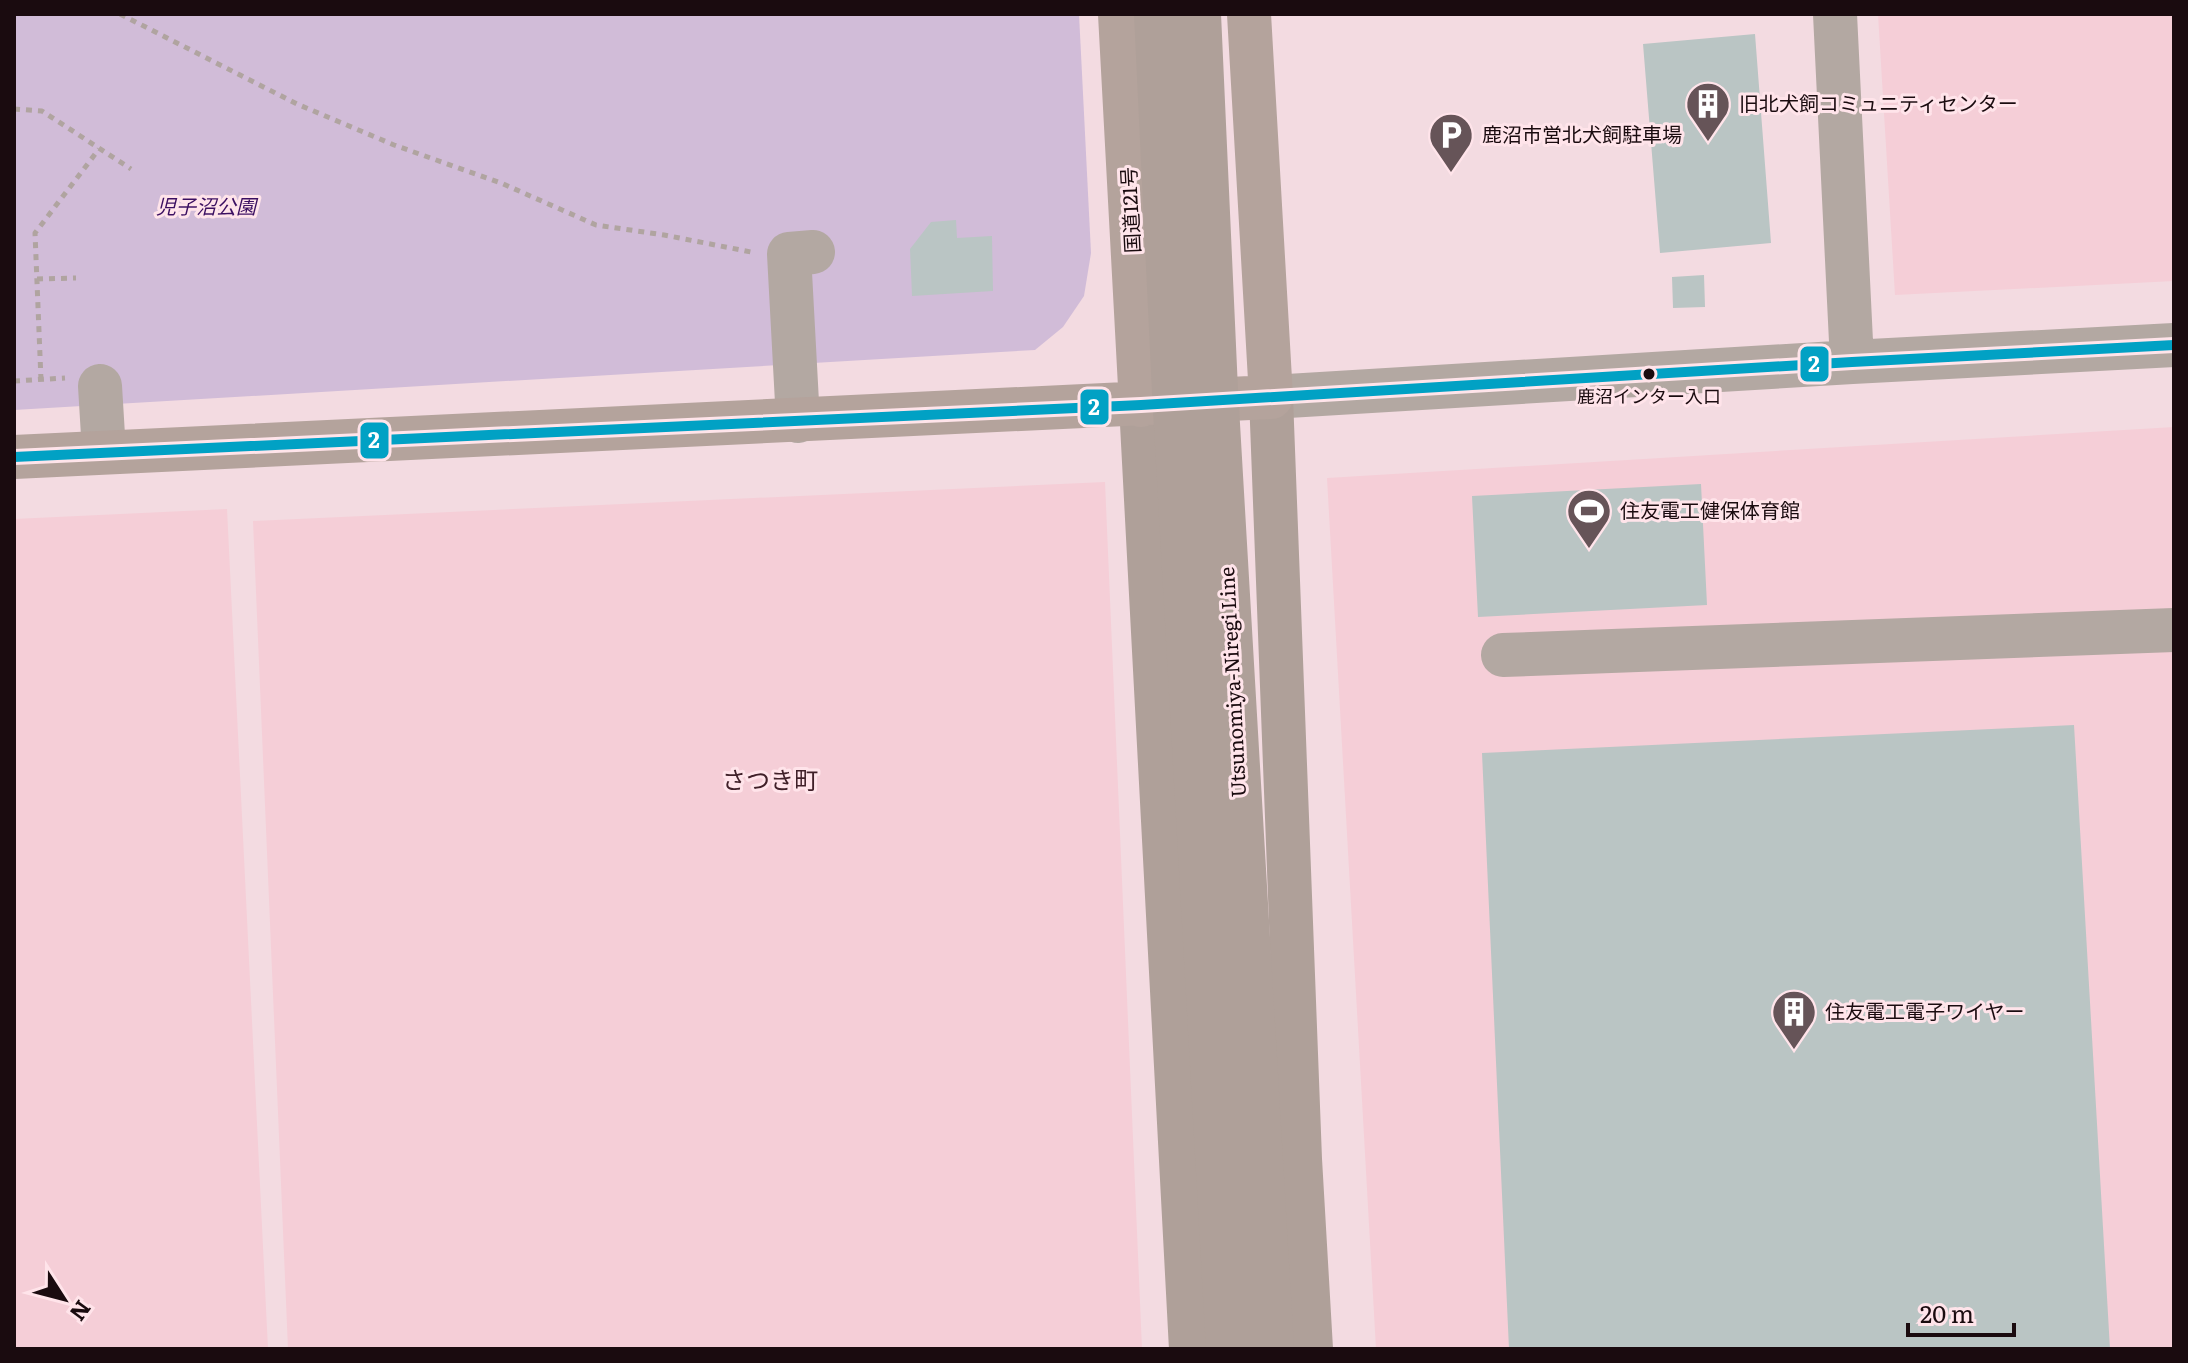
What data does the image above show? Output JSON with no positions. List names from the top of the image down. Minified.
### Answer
{"streets":{"highway":["国道121号"],"main road":["Utsunomiya-Niregi Line"]},"districts":["さつき町"],"parks":["児子沼公園"],"places":{"building":["旧北犬飼コミュニティセンター","住友電工電子ワイヤー"],"parking":["鹿沼市営北犬飼駐車場"],"other":["鹿沼インター入口"],"sports":["住友電工健保体育館"]},"lines":["transit line 2"],"scale_bar":"20 m","north":"bottom right"}
